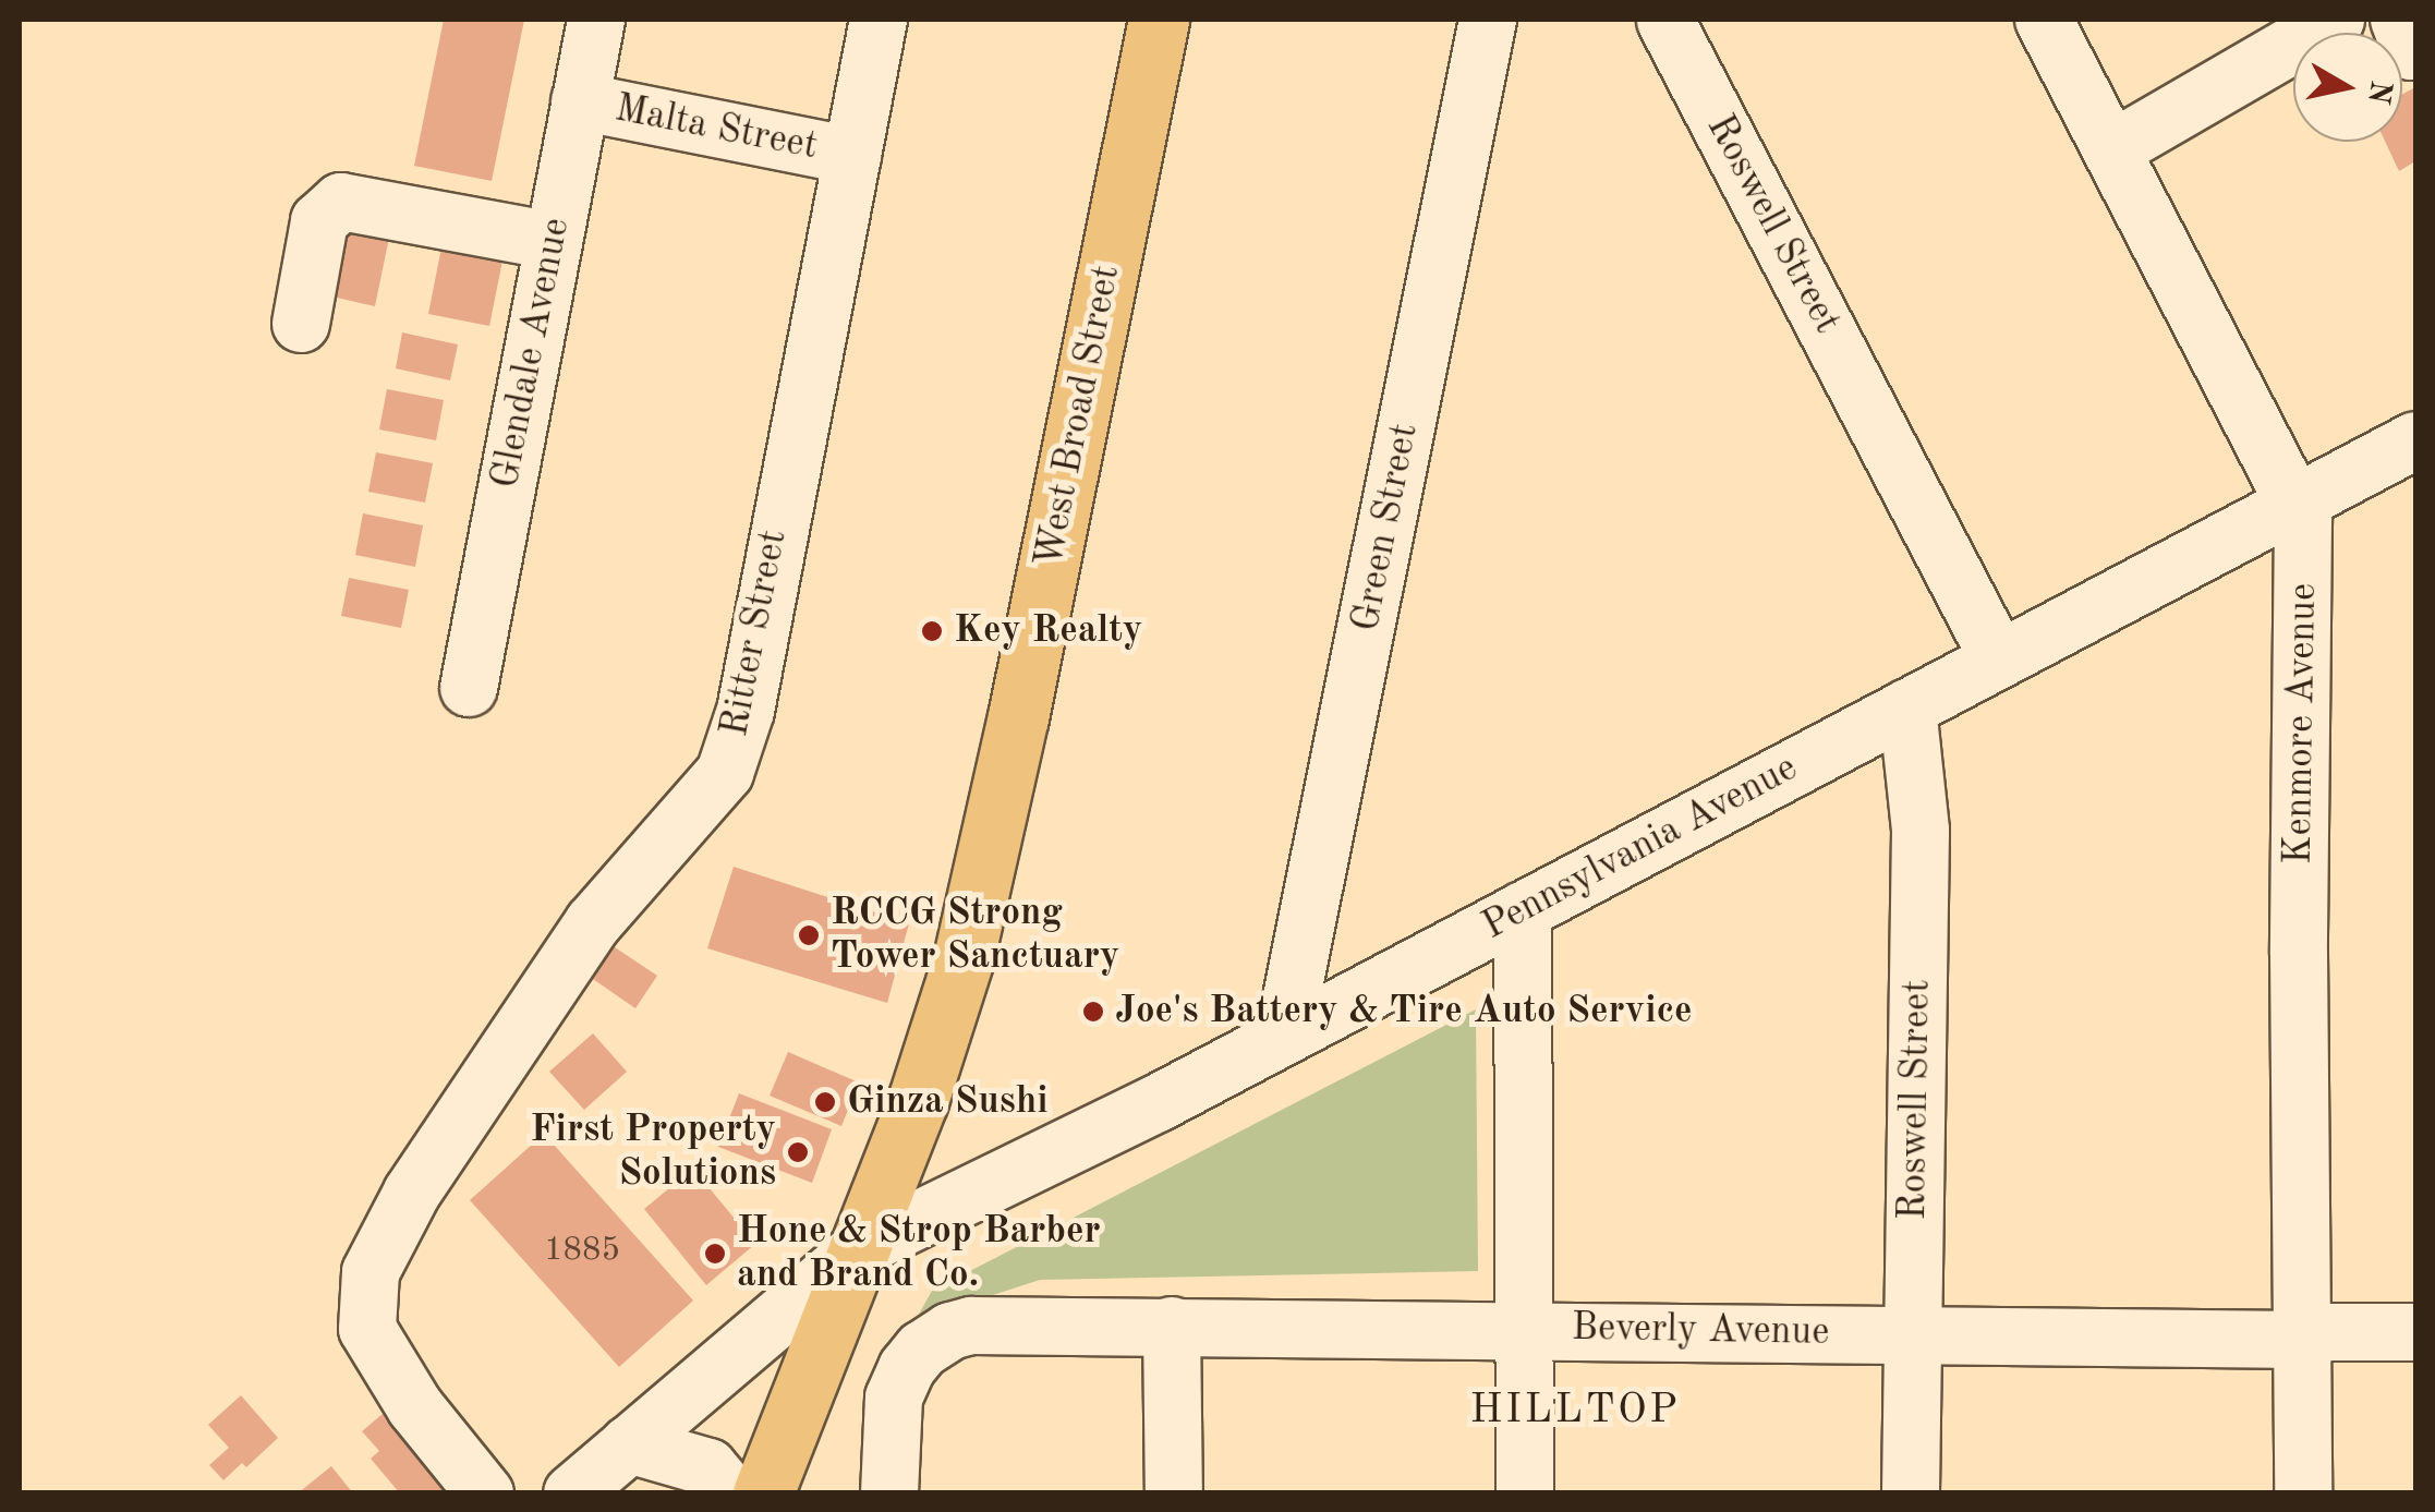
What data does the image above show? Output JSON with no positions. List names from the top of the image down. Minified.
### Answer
{"streets":{"main road":["West Broad Street"],"street":["Malta Street","Roswell Street","Glendale Avenue","Green Street","Ritter Street","Kenmore Avenue","Pennsylvania Avenue","Beverly Avenue"]},"crossings":[["Malta Street","Glendale Avenue"],["Malta Street","Ritter Street"],["Roswell Street","Pennsylvania Avenue"],["Roswell Street","Beverly Avenue"],["West Broad Street","Pennsylvania Avenue"],["Green Street","Pennsylvania Avenue"],["Kenmore Avenue","Pennsylvania Avenue"],["Kenmore Avenue","Beverly Avenue"]],"districts":["HILLTOP"],"places":["Key Realty","RCCG Strong Tower Sanctuary","Joe's Battery & Tire Auto Service","Ginza Sushi","First Property Solutions","Hone & Strop Barber and Brand Co."],"house_numbers":["1885"],"north":"right"}
